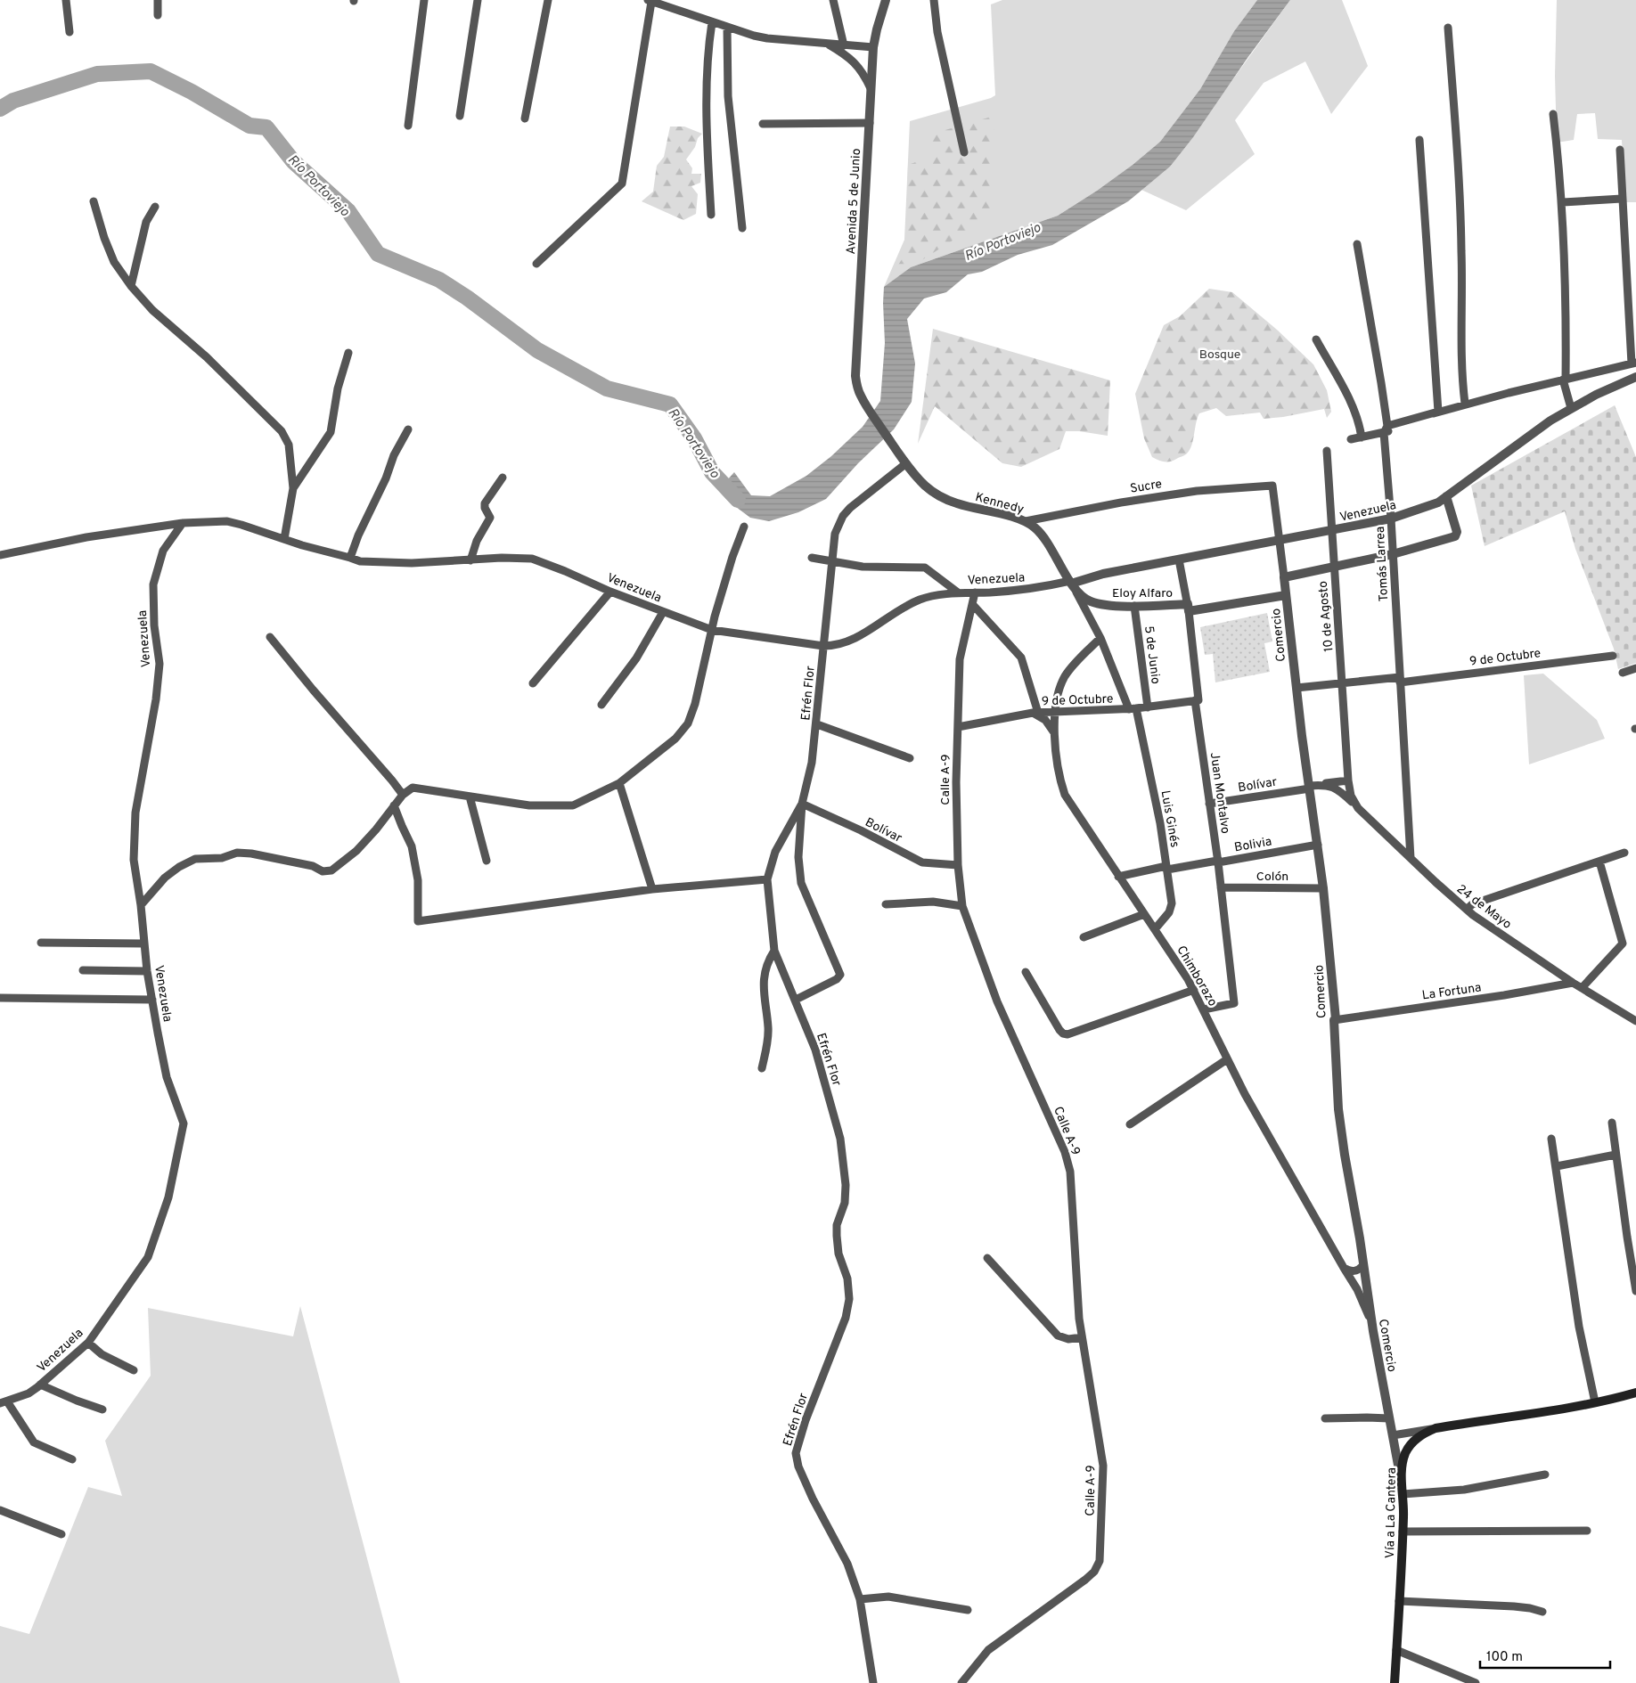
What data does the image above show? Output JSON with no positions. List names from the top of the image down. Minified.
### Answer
{"streets":{"main road":["Vía a La Cantera"],"street":["Avenida 5 de Junio","Sucre","Kennedy","Venezuela","Tomás Larrea","Eloy Alfaro","10 de Agosto","Comercio","5 de Junio","9 de Octubre","Efrén Flor","Calle A-9","Bolívar","Juan Montalvo","Luis Ginés","Bolivia","Colón","24 de Mayo","Chimborazo","La Fortuna"]},"crossings":[["Avenida 5 de Junio","Kennedy"],["Avenida 5 de Junio","Efrén Flor"],["Sucre","Kennedy"],["Sucre","Comercio"],["Kennedy","Venezuela"],["Kennedy","Eloy Alfaro"],["Kennedy","Efrén Flor"],["Kennedy","Luis Ginés"],["Venezuela","Tomás Larrea"],["Venezuela","Eloy Alfaro"],["Venezuela","10 de Agosto"],["Venezuela","Comercio"],["Venezuela","Efrén Flor"],["Venezuela","Calle A-9"],["Venezuela","Juan Montalvo"],["Venezuela","Luis Ginés"],["Tomás Larrea","9 de Octubre"],["Tomás Larrea","24 de Mayo"],["Eloy Alfaro","Comercio"],["Eloy Alfaro","5 de Junio"],["Eloy Alfaro","Juan Montalvo"],["Eloy Alfaro","Luis Ginés"],["10 de Agosto","9 de Octubre"],["10 de Agosto","Bolívar"],["10 de Agosto","24 de Mayo"],["Comercio","9 de Octubre"],["Comercio","Bolívar"],["Comercio","Bolivia"],["Comercio","Colón"],["Comercio","Chimborazo"],["Comercio","La Fortuna"],["Comercio","Vía a La Cantera"],["5 de Junio","9 de Octubre"],["9 de Octubre","Calle A-9"],["9 de Octubre","Juan Montalvo"],["9 de Octubre","Luis Ginés"],["9 de Octubre","Chimborazo"],["Efrén Flor","Bolívar"],["Calle A-9","Bolívar"],["Bolívar","Juan Montalvo"],["Bolívar","24 de Mayo"],["Juan Montalvo","Bolivia"],["Juan Montalvo","Colón"],["Juan Montalvo","Chimborazo"],["Luis Ginés","Bolivia"],["Luis Ginés","Chimborazo"],["Bolivia","Chimborazo"],["24 de Mayo","La Fortuna"]],"water":["Río Portoviejo"],"parks":["Bosque"],"scale_bar":"100 m"}
